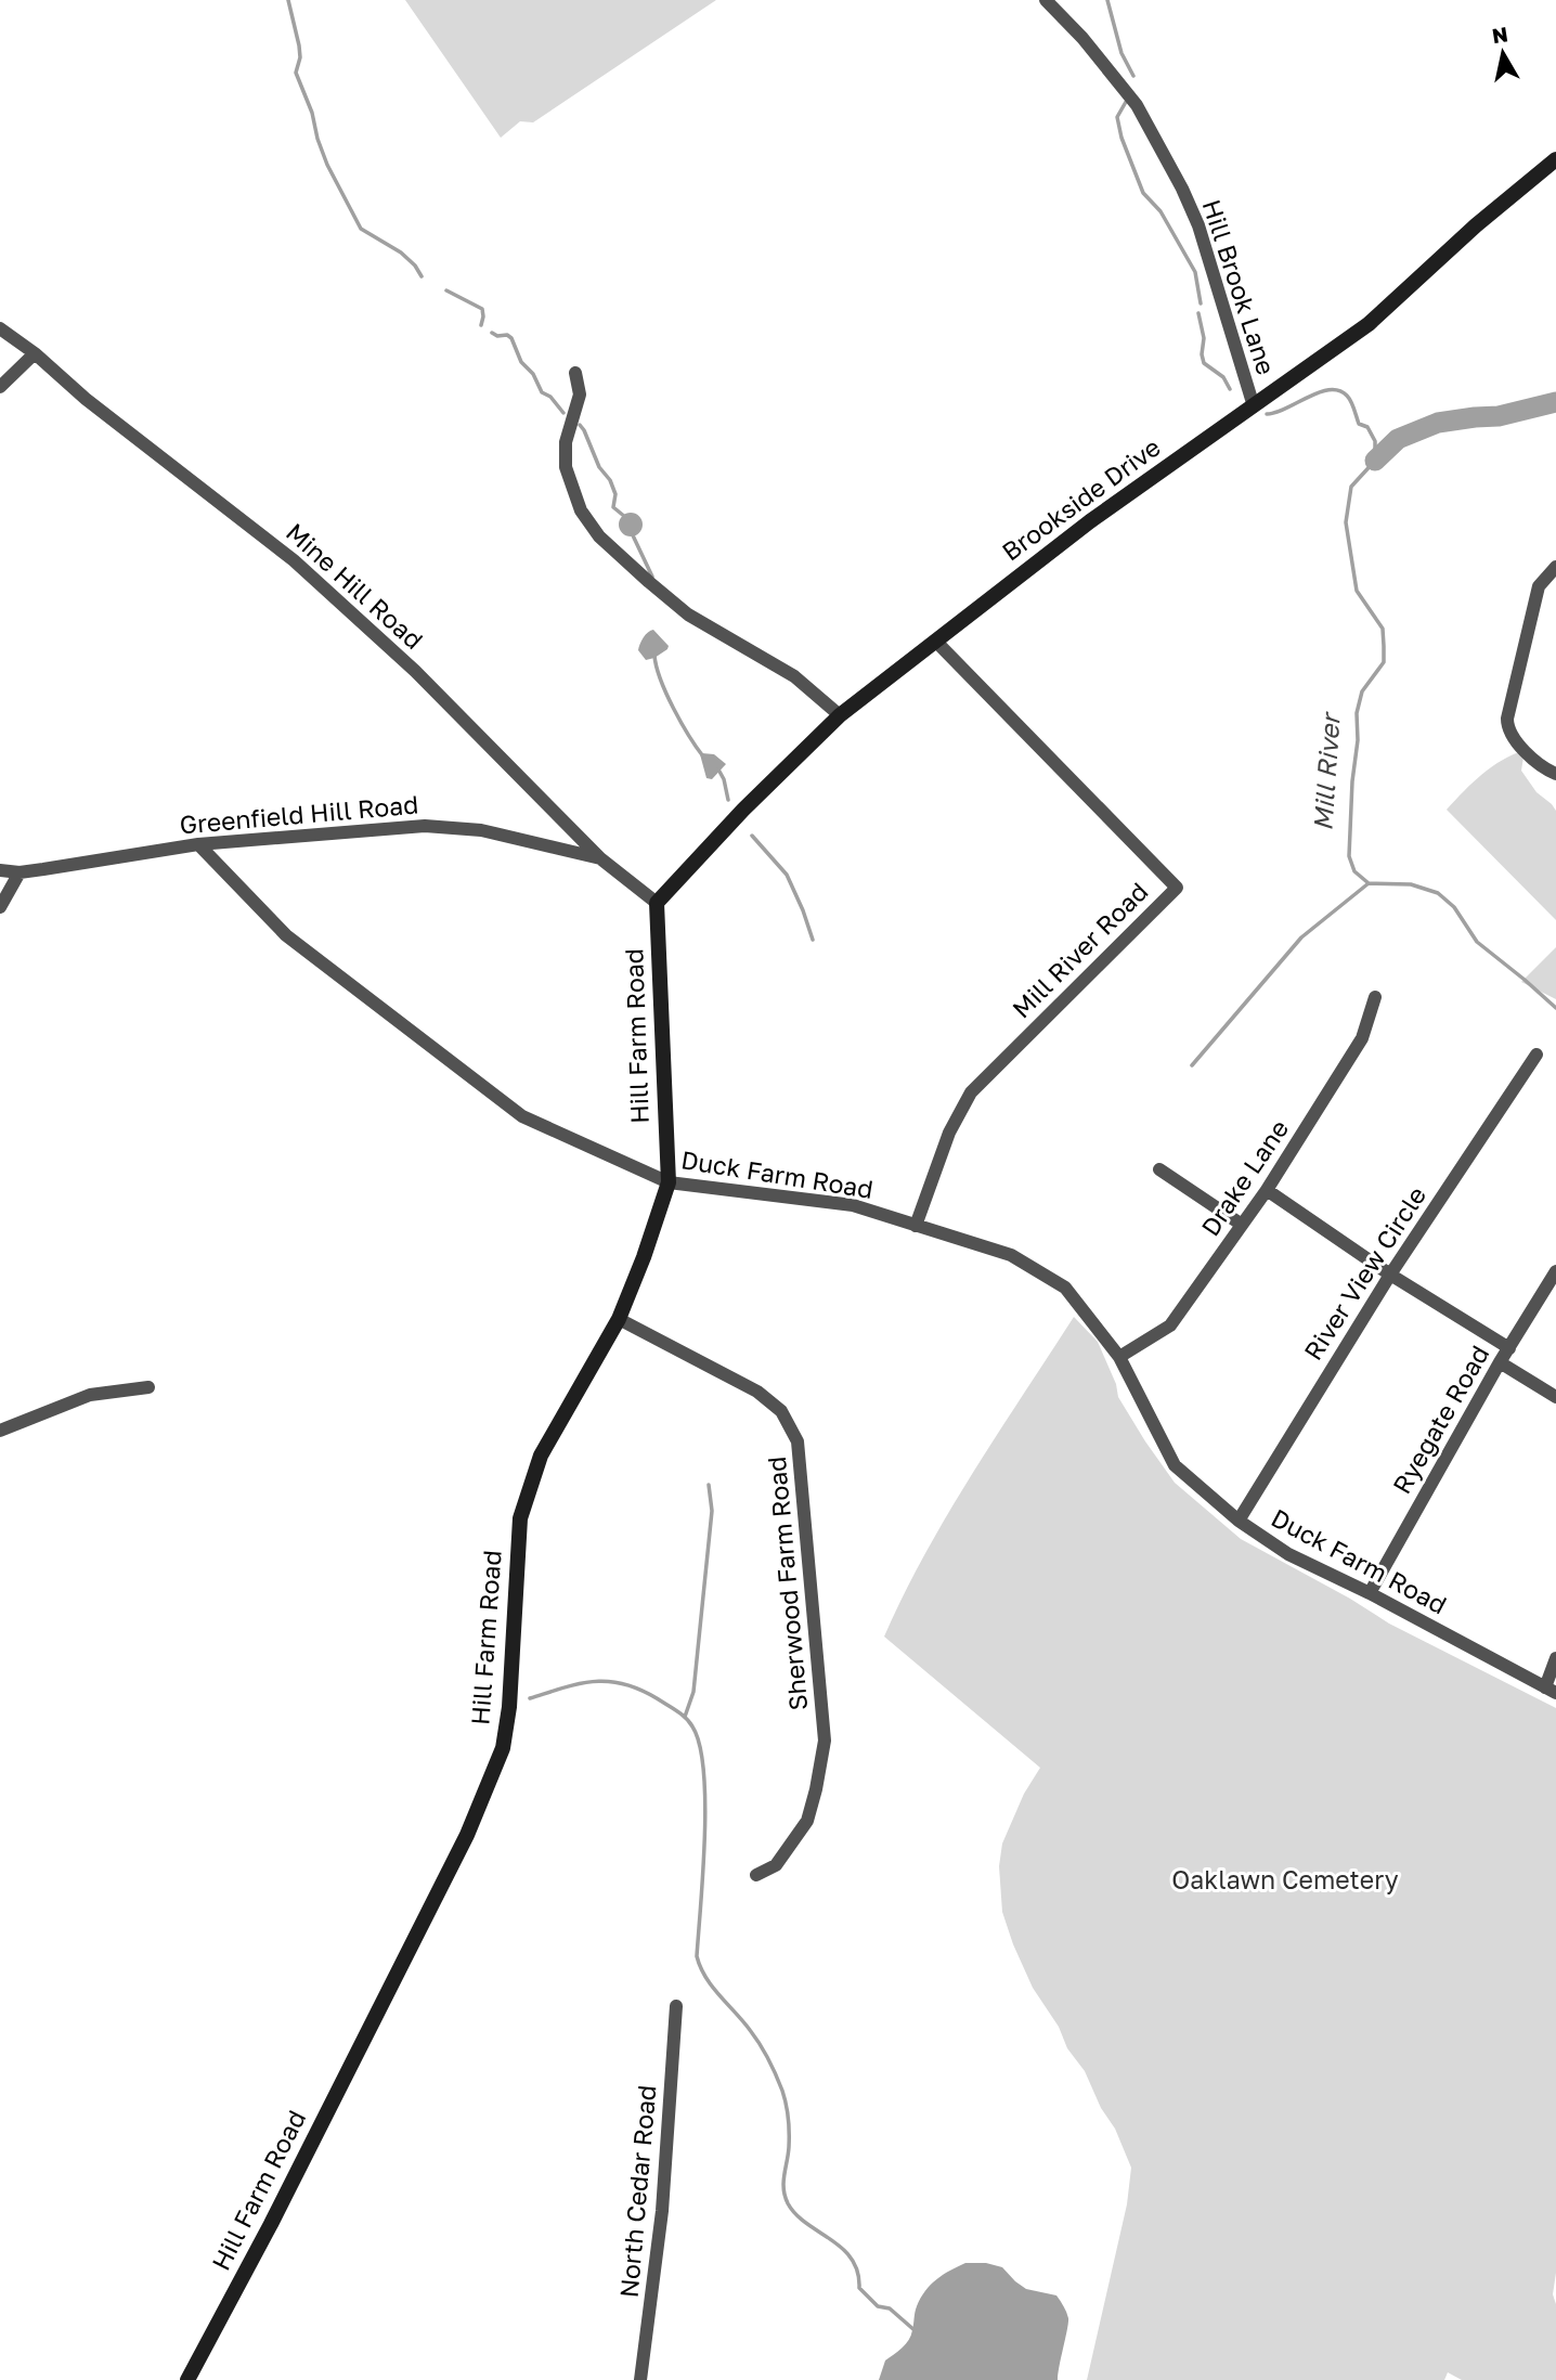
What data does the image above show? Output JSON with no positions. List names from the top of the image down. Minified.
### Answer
{"streets":{"main road":["Brookside Drive","Hill Farm Road"],"street":["Hill Brook Lane","Mine Hill Road","Greenfield Hill Road","Mill River Road","Duck Farm Road","Drake Lane","River View Circle","Ryegate Road","Sherwood Farm Road","North Cedar Road"]},"crossings":[["Hill Brook Lane","Brookside Drive"],["Brookside Drive","Mine Hill Road"],["Brookside Drive","Mill River Road"],["Brookside Drive","Hill Farm Road"],["Mine Hill Road","Greenfield Hill Road"],["Mine Hill Road","Hill Farm Road"],["Greenfield Hill Road","Duck Farm Road"],["Mill River Road","Duck Farm Road"],["Hill Farm Road","Duck Farm Road"],["Hill Farm Road","Sherwood Farm Road"],["Duck Farm Road","Drake Lane"],["Duck Farm Road","River View Circle"],["Duck Farm Road","Ryegate Road"]],"water":["Mill River"],"parks":["Oaklawn Cemetery"],"north":"top"}
